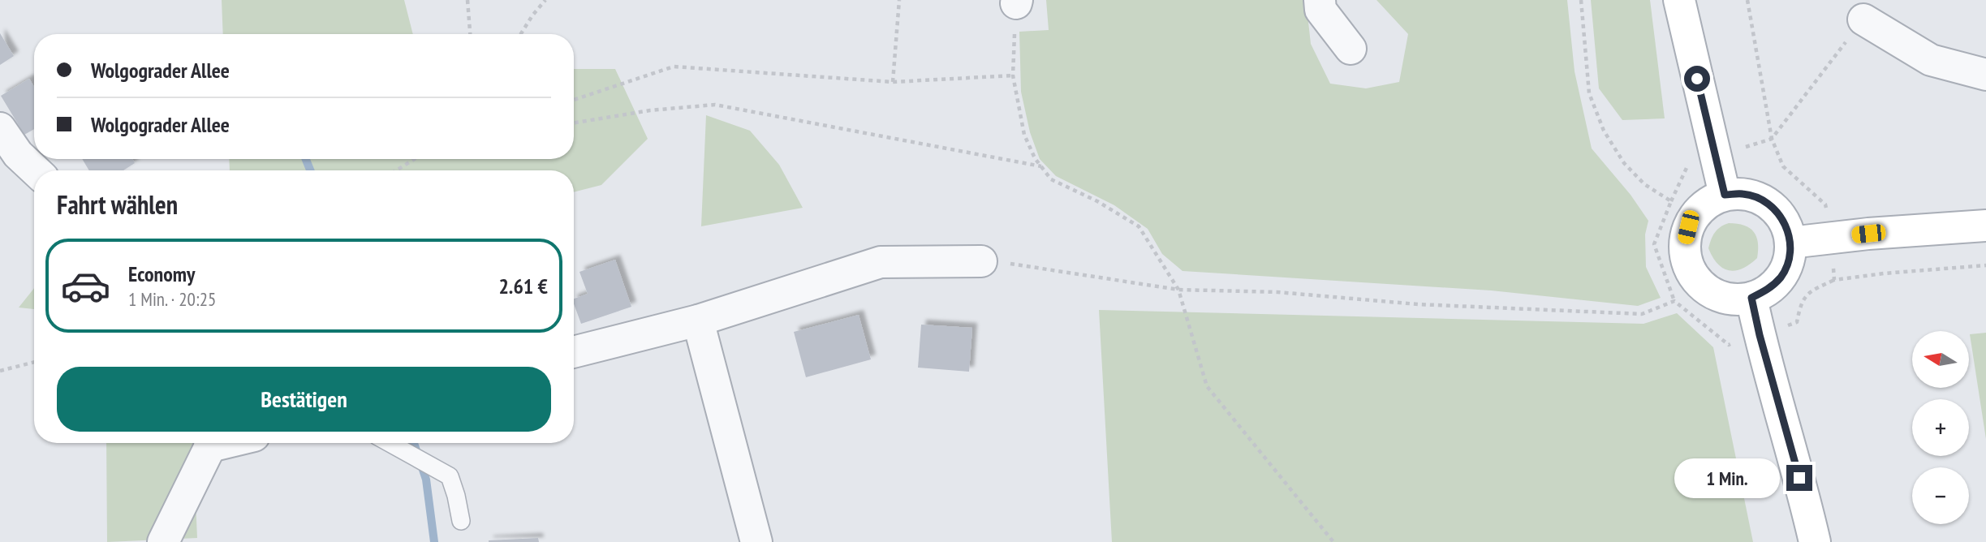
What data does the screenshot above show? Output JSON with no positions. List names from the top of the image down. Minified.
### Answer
{"north":"left","page":{"banner":["Wolgograder Allee","Wolgograder Allee"],"heading":"Fahrt wählen","list":[{"name":"Economy","note":"1 Min. · 20:25","value":"2.61 €"}],"map_buttons":["+","−"],"buttons":"Bestätigen","bubble":"1 Min."}}
